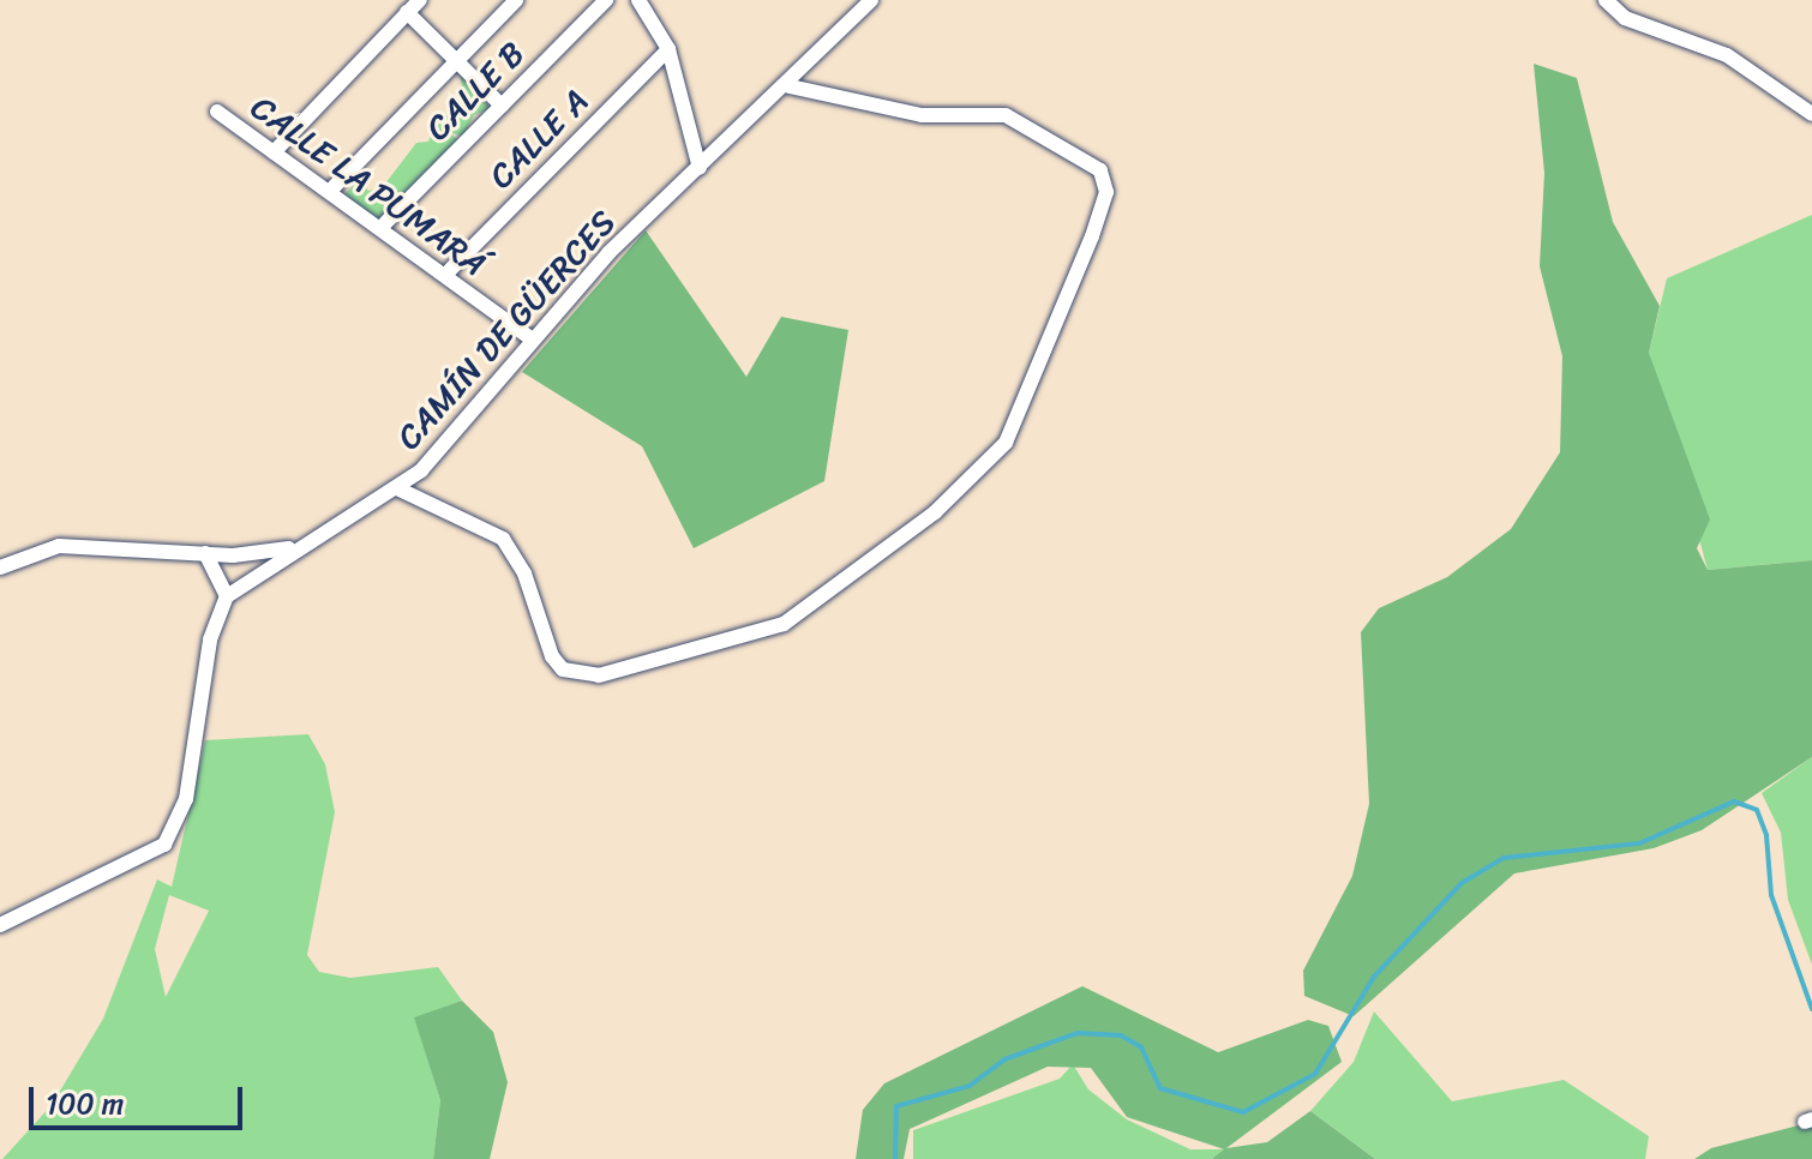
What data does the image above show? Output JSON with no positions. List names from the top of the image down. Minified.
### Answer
{"streets":{"street":["CALLE B","CALLE A","CALLE LA PUMARÁ","CAMÍN DE GÜERCES"]},"crossings":[["CALLE LA PUMARÁ","CAMÍN DE GÜERCES"]],"scale_bar":"100 m"}
